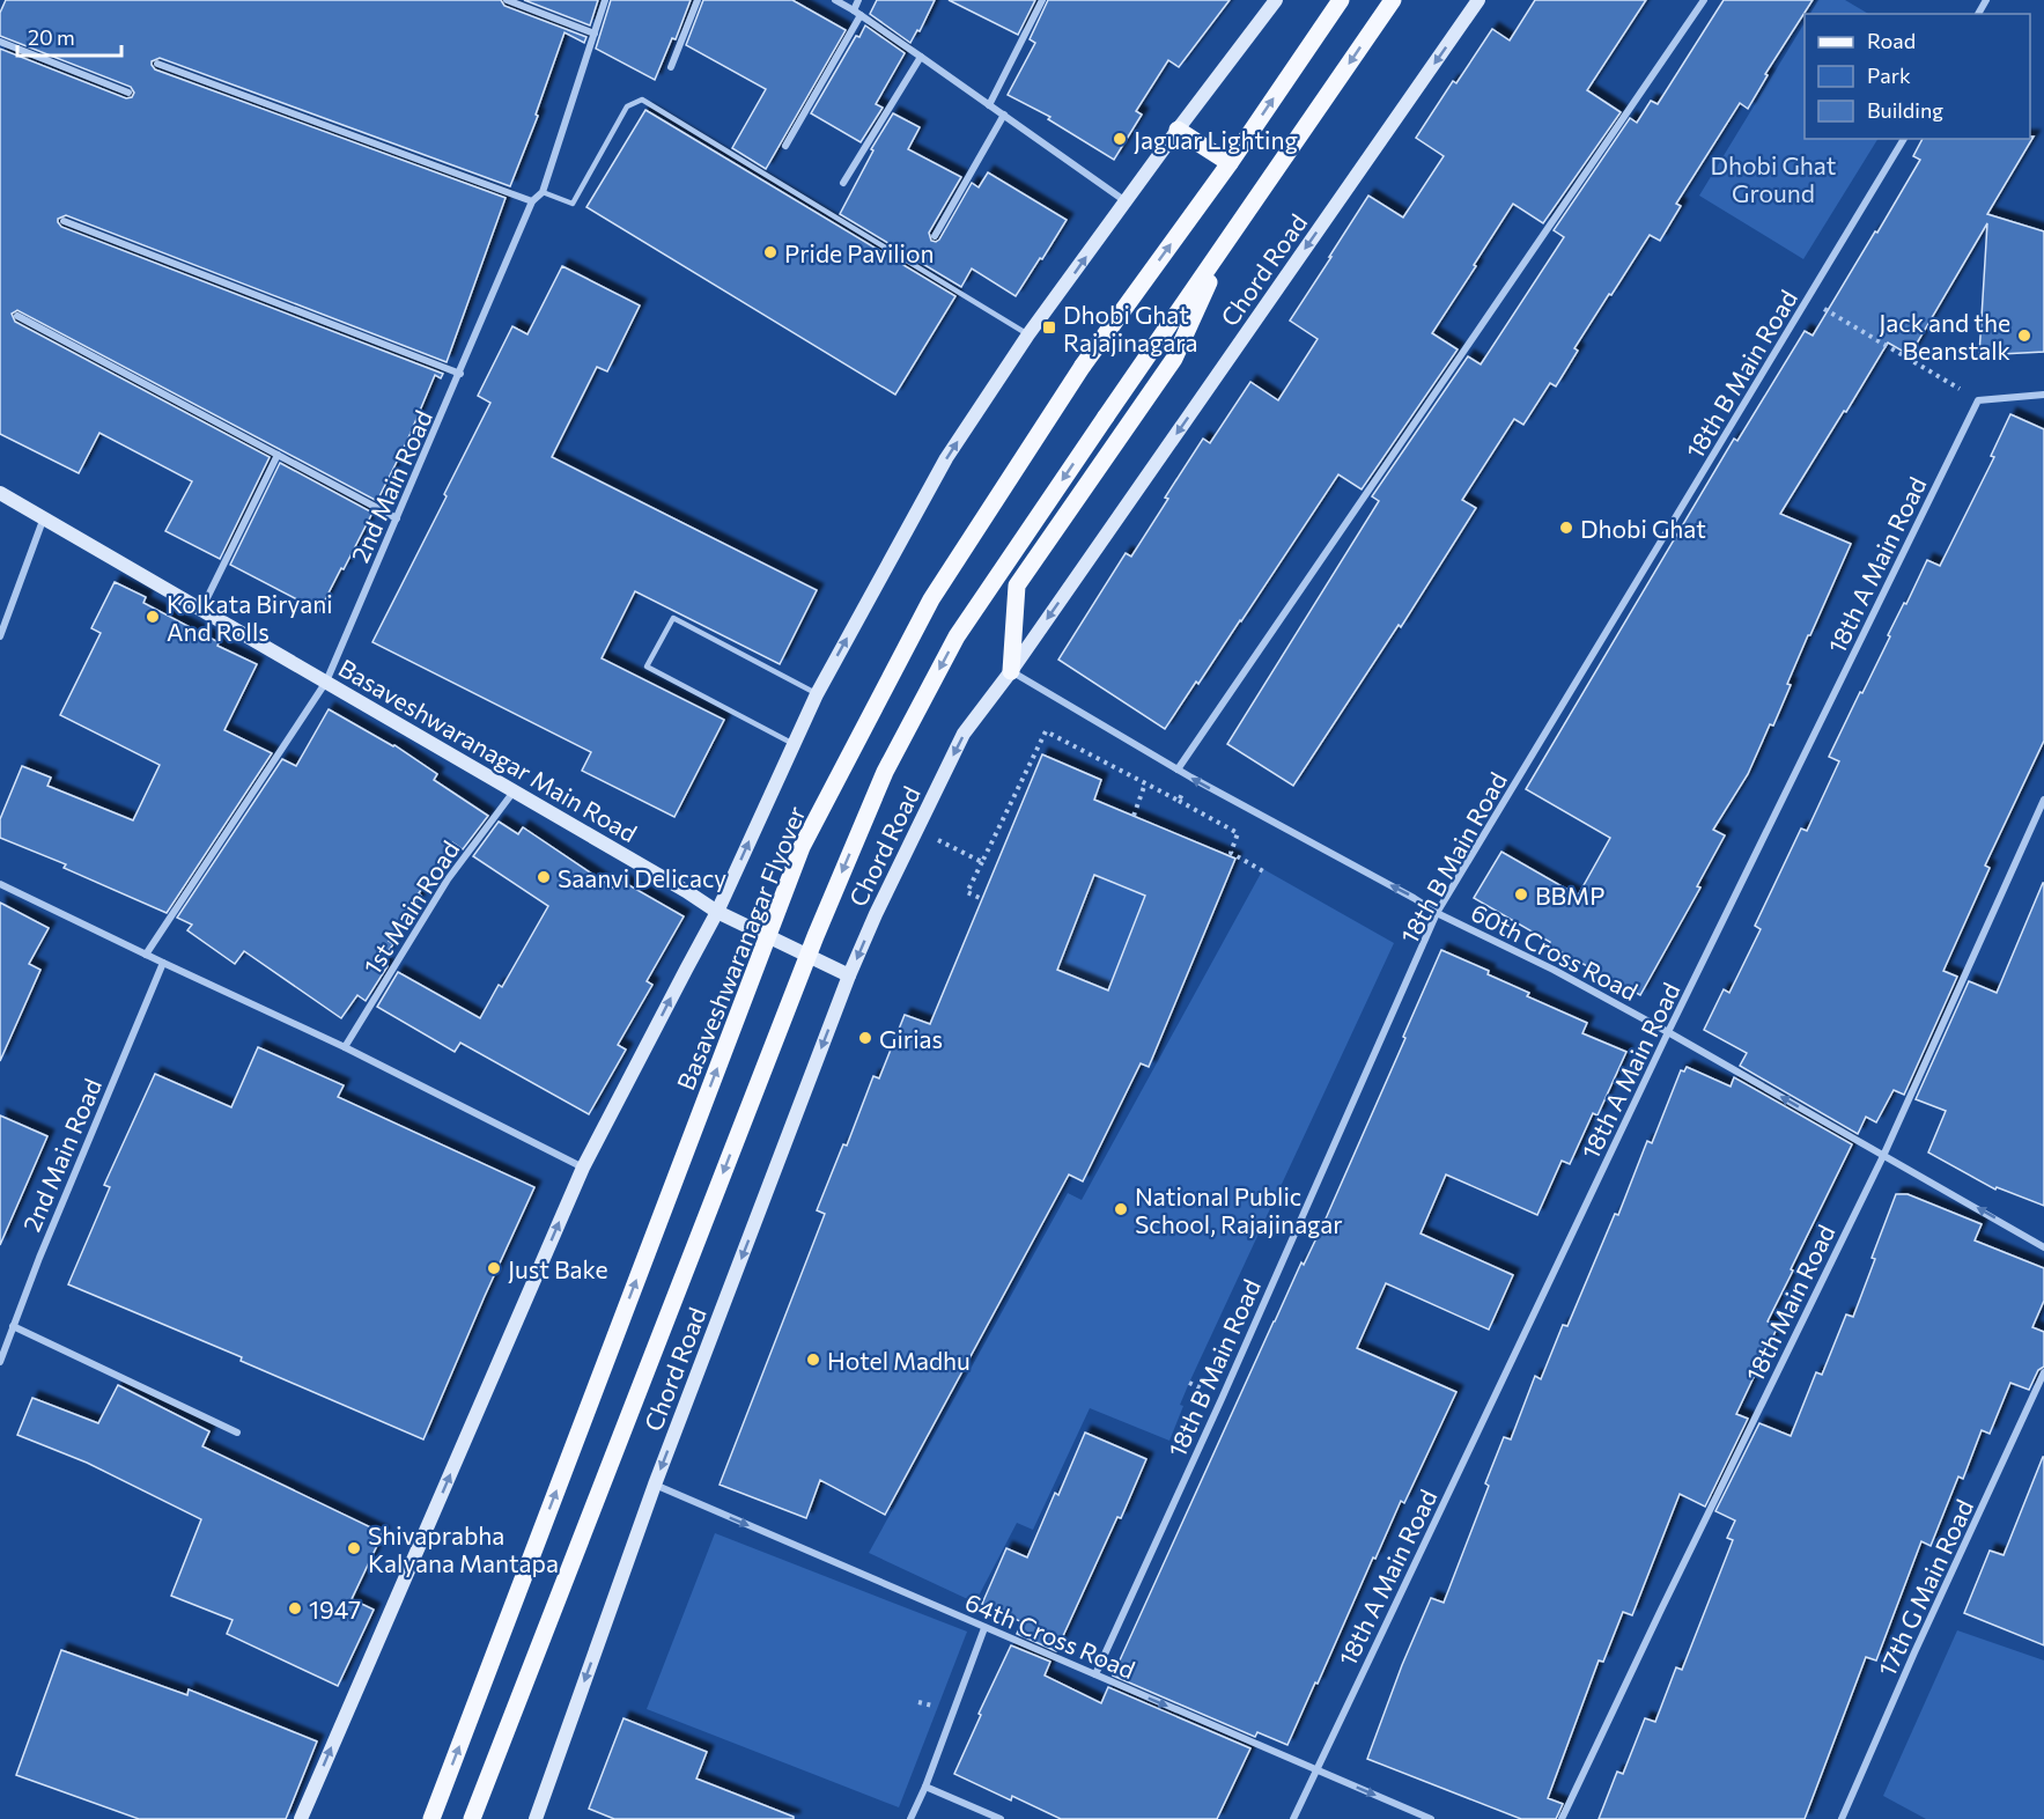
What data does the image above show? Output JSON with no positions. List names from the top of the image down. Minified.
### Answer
{"streets":{"main road":["Basaveshwaranagar Flyover"],"street":["Chord Road","18th B Main Road","2nd Main Road","18th A Main Road","Basaveshwaranagar Main Road","1st Main Road","60th Cross Road","18th Main Road","17th G Main Road","64th Cross Road"]},"crossings":[["Chord Road","Basaveshwaranagar Main Road"],["Chord Road","60th Cross Road"],["Chord Road","64th Cross Road"],["18th B Main Road","60th Cross Road"],["18th B Main Road","64th Cross Road"],["2nd Main Road","Basaveshwaranagar Main Road"],["18th A Main Road","60th Cross Road"],["18th A Main Road","64th Cross Road"],["Basaveshwaranagar Main Road","1st Main Road"],["60th Cross Road","18th Main Road"]],"one_way":["Chord Road","60th Cross Road","64th Cross Road"],"parks":["Dhobi Ghat Ground"],"places":{"other":["Jaguar Lighting","Pride Pavilion","Jack and the Beanstalk","Dhobi Ghat","Kolkata Biryani And Rolls","Saanvi Delicacy","BBMP","Girias","National Public School, Rajajinagar","Just Bake","Hotel Madhu","Shivaprabha Kalyana Mantapa","1947"],"transit":["Dhobi Ghat Rajajinagara"]},"legend":["Road","Park","Building"],"scale_bar":"20 m"}
